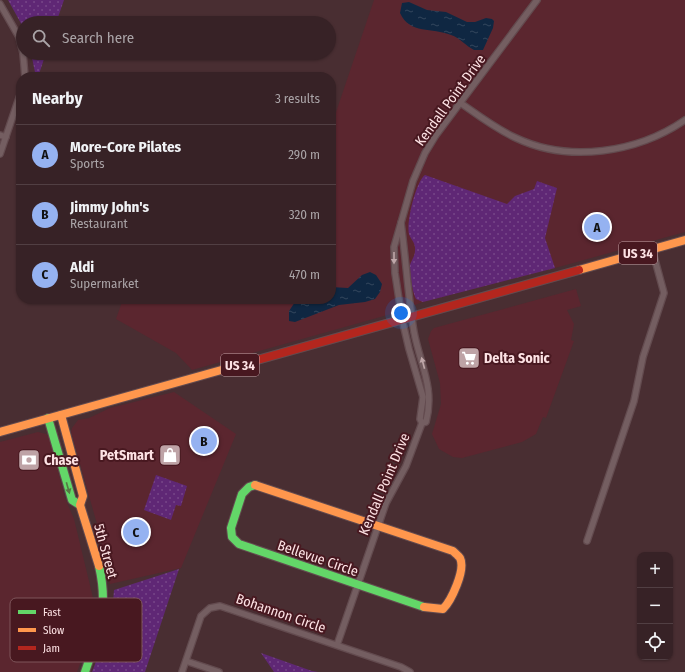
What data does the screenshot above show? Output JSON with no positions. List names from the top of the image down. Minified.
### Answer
{"streets":{"street":["Kendall Point Drive","US 34","5th Street","Bellevue Circle","Bohannon Circle"]},"crossings":[["Kendall Point Drive","US 34"],["Kendall Point Drive","Bellevue Circle"],["Kendall Point Drive","Bohannon Circle"],["US 34","5th Street"]],"places":{"supermarket":["Delta Sonic"],"shop":["PetSmart"],"bank":["Chase"]},"legend":["Fast","Slow","Jam"],"page":{"search":"Search here","heading":["Nearby","3 results"],"list":[{"mark":"A","name":"More-Core Pilates","note":"Sports","value":"290 m"},{"mark":"B","name":"Jimmy John's","note":"Restaurant","value":"320 m"},{"mark":"C","name":"Aldi","note":"Supermarket","value":"470 m"}],"pins":["A","B","C"],"map_buttons":["+","−"]}}
